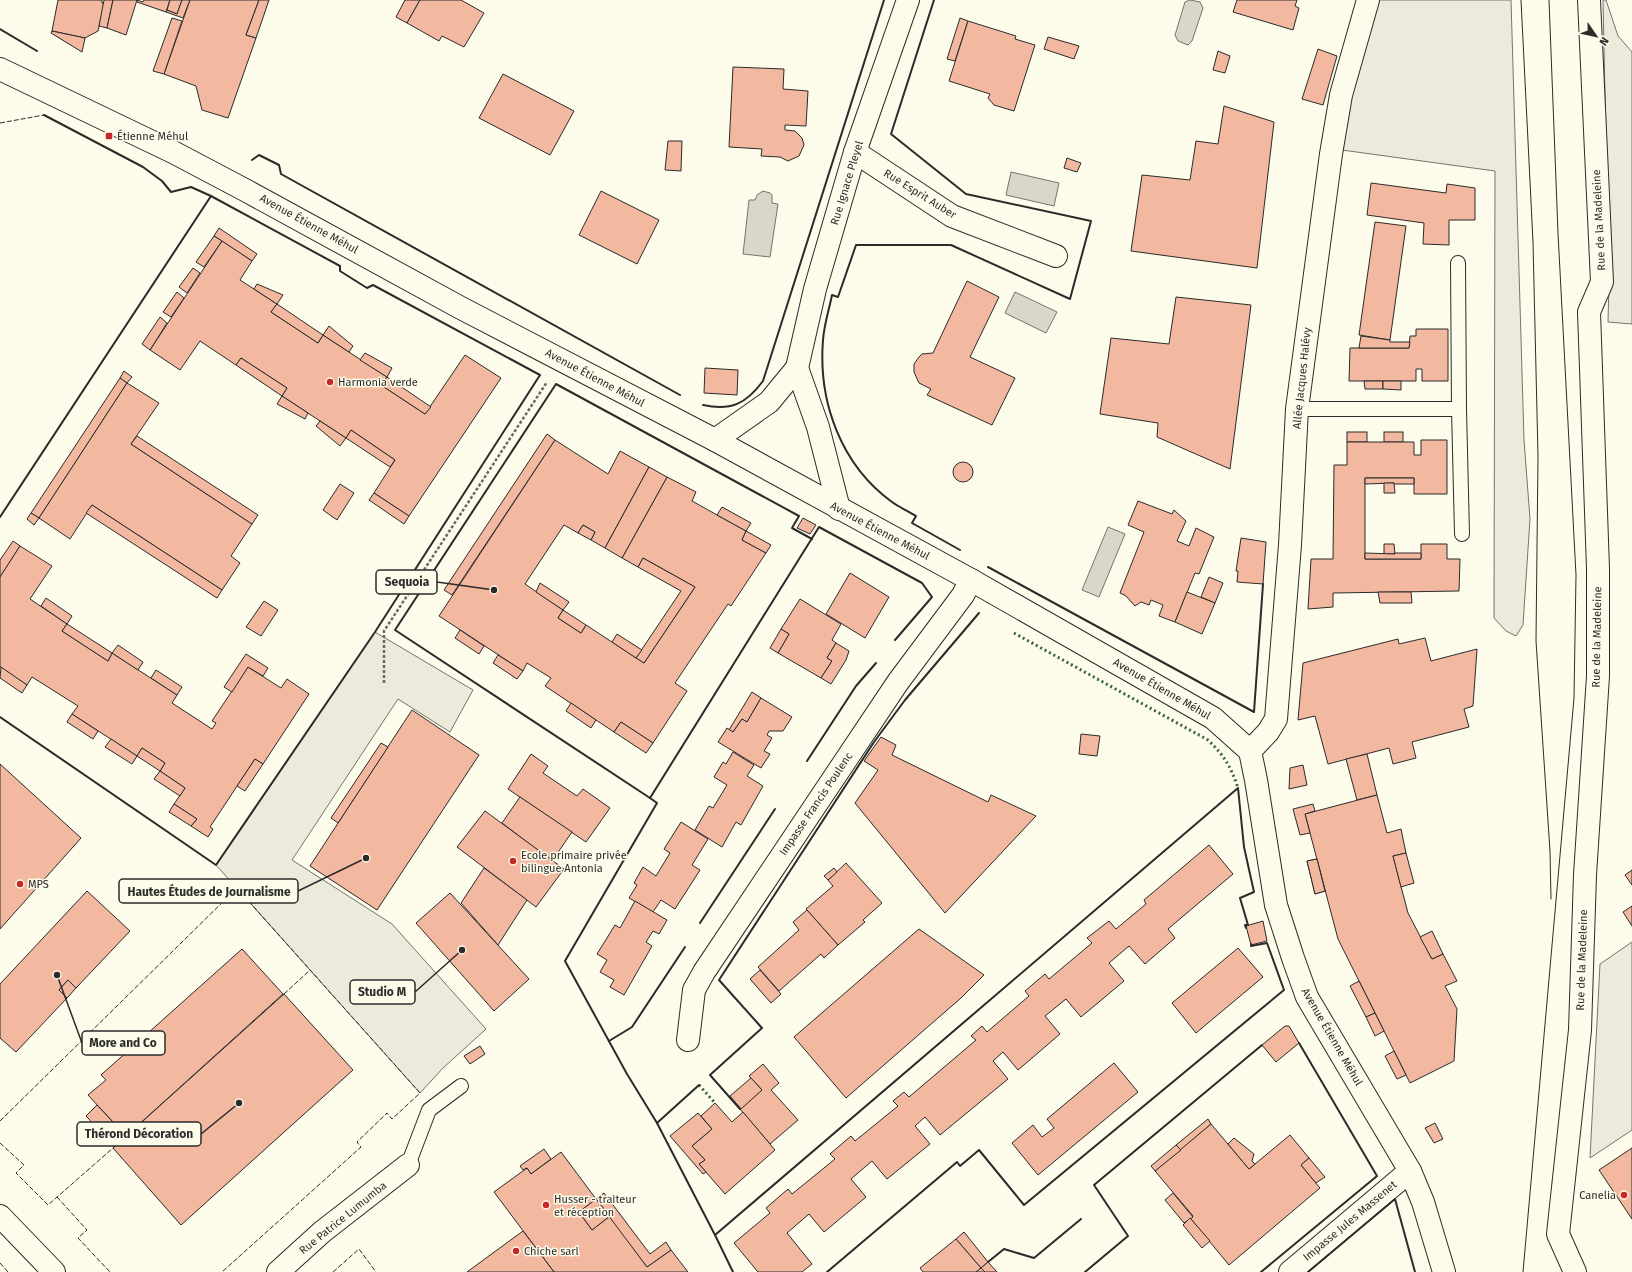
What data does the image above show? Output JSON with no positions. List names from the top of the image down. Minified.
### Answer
{"streets":{"street":["Rue Ignace Pleyel","Rue Esprit Auber","Rue de la Madeleine","Avenue Étienne Méhul","Allée Jacques Halévy","Impasse Francis Poulenc","Rue Patrice Lumumba","Impasse Jules Massenet"]},"crossings":[["Rue Ignace Pleyel","Rue Esprit Auber"],["Rue Ignace Pleyel","Avenue Étienne Méhul"],["Avenue Étienne Méhul","Allée Jacques Halévy"],["Avenue Étienne Méhul","Impasse Francis Poulenc"],["Avenue Étienne Méhul","Impasse Jules Massenet"]],"places":{"transit":["Étienne Méhul"],"other":["Harmonia verde","Sequoia","Hautes Études de Journalisme","Ecole primaire privée bilingue Antonia","MPS","Studio M","More and Co","Thérond Décoration","Canelia","Husser - traiteur et réception","Chiche sarl"]},"north":"bottom right"}
